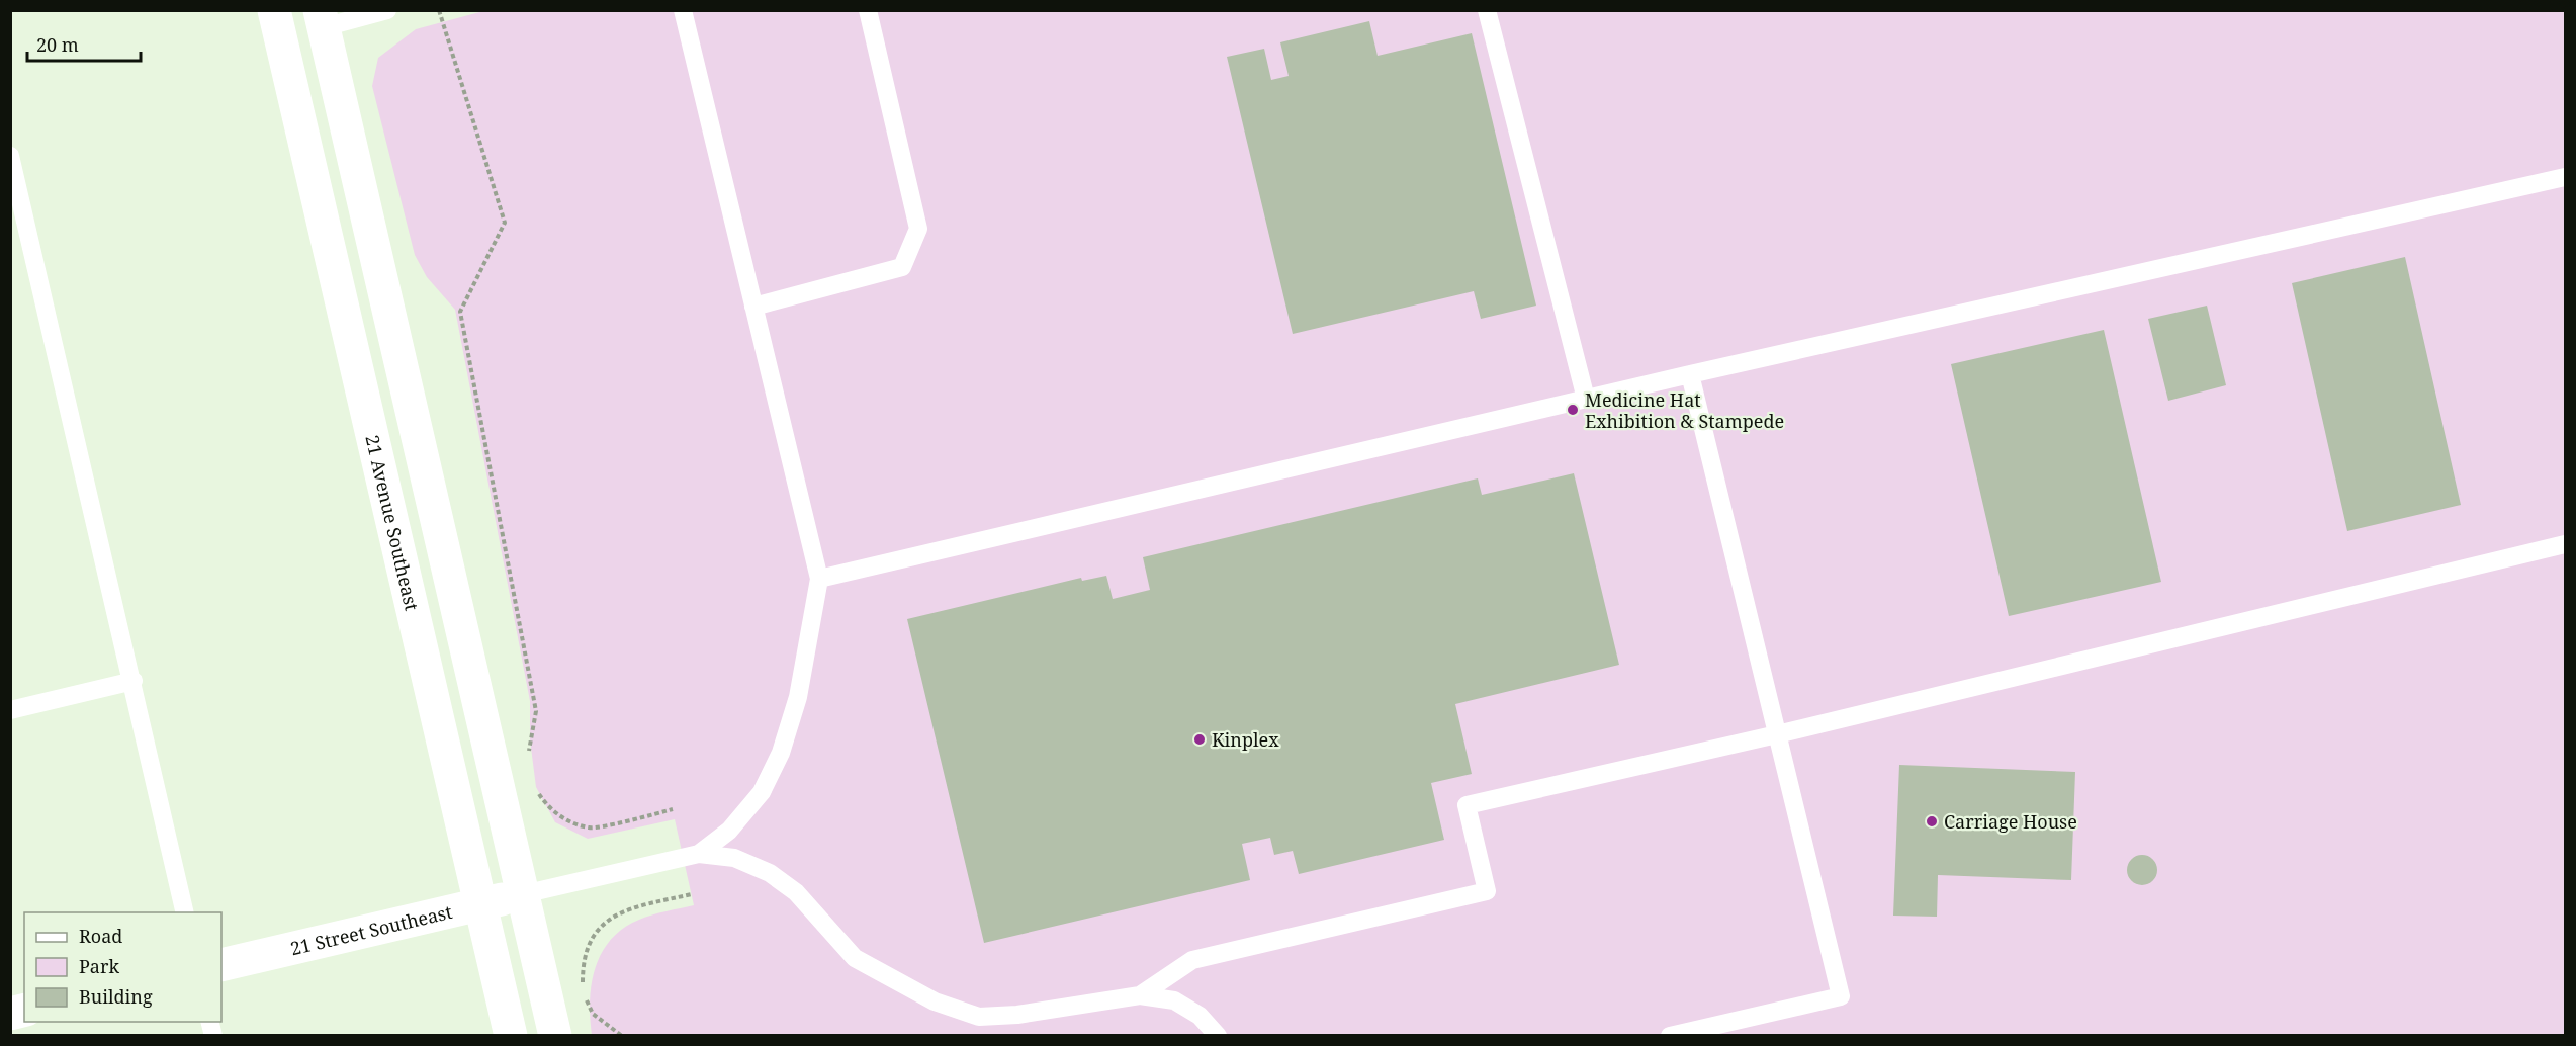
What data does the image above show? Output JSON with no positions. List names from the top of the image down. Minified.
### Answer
{"streets":{"street":["21 Avenue Southeast","21 Street Southeast"]},"crossings":[["21 Avenue Southeast","21 Street Southeast"]],"places":["Medicine Hat Exhibition & Stampede","Kinplex","Carriage House"],"legend":["Road","Park","Building"],"scale_bar":"20 m"}
